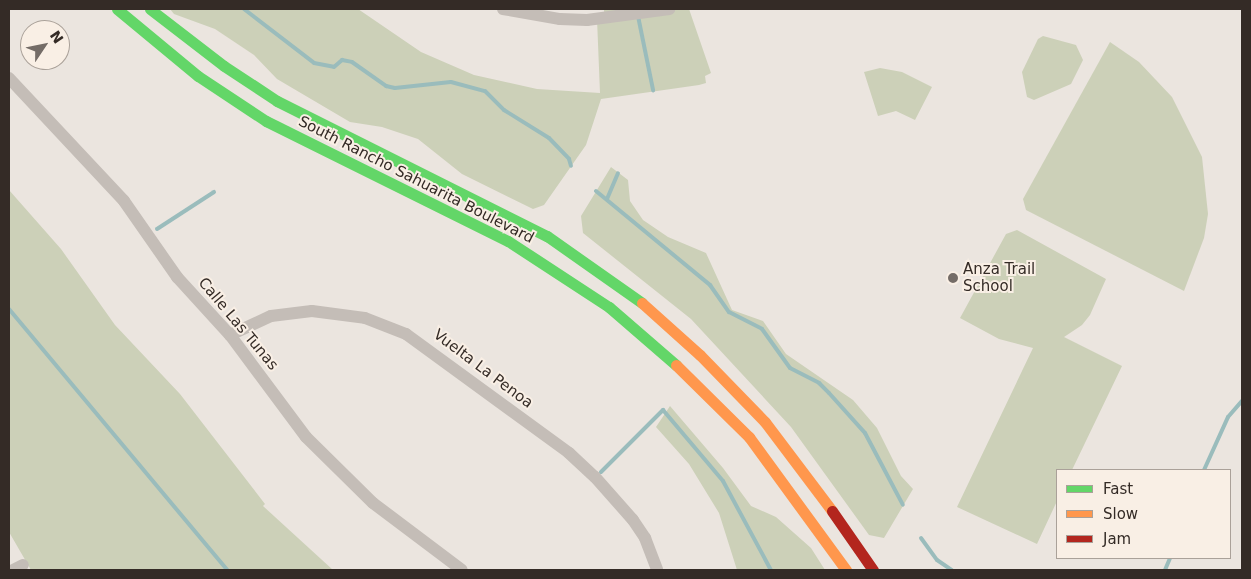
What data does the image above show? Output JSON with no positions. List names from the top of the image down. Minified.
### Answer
{"streets":{"street":["South Rancho Sahuarita Boulevard","Calle Las Tunas","Vuelta La Penoa"]},"crossings":[["Calle Las Tunas","Vuelta La Penoa"]],"places":["Anza Trail School"],"legend":["Fast","Slow","Jam"],"north":"top right"}
